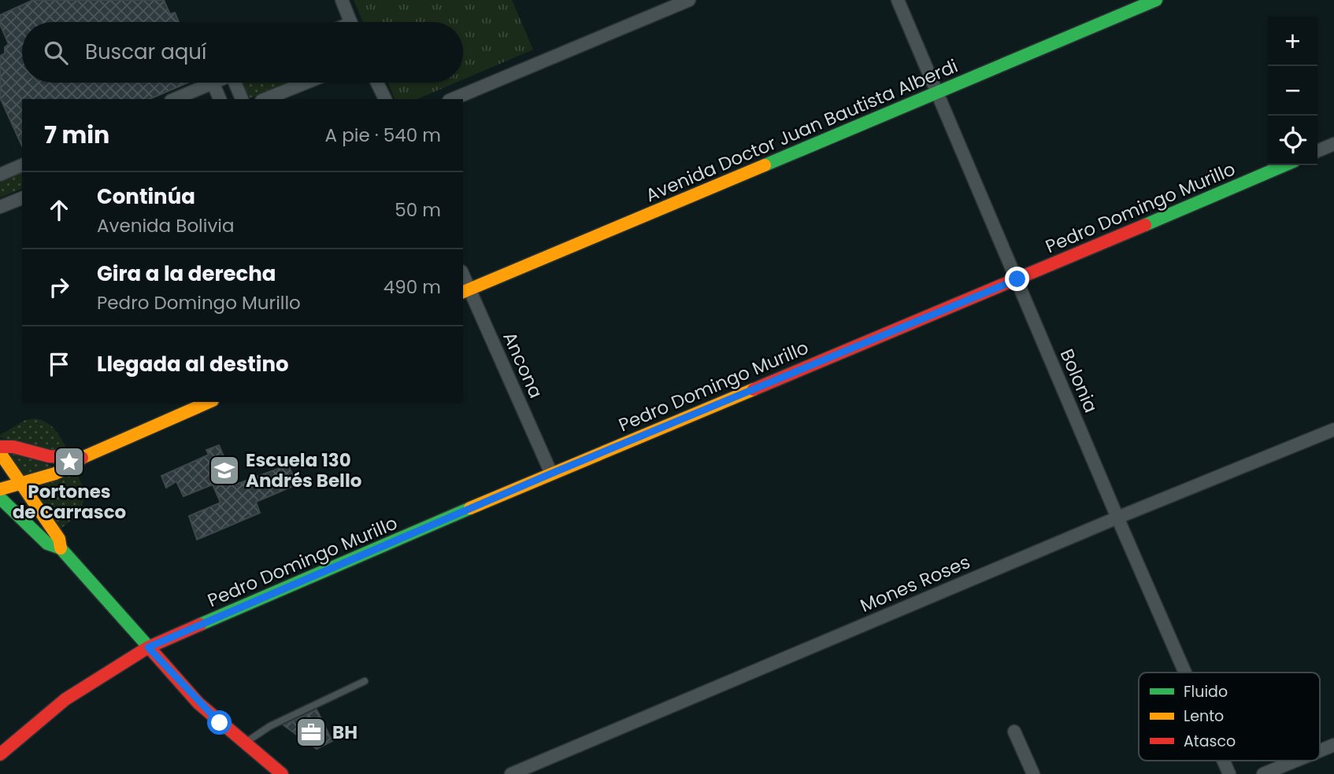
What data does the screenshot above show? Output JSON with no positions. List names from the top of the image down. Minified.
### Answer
{"streets":{"street":["Avenida Doctor Juan Bautista Alberdi","Pedro Domingo Murillo","Ancona","Bolonia","Mones Roses"]},"crossings":[["Avenida Doctor Juan Bautista Alberdi","Ancona"],["Avenida Doctor Juan Bautista Alberdi","Bolonia"],["Pedro Domingo Murillo","Ancona"],["Pedro Domingo Murillo","Bolonia"],["Bolonia","Mones Roses"]],"places":{"place":["Portones de Carrasco"],"school or university":["Escuela 130 Andrés Bello"],"office":["BH"]},"legend":["Fluido","Lento","Atasco"],"page":{"map_buttons":["+","−"],"search":"Buscar aquí","heading":["7 min","A pie · 540 m"],"list":[["Continúa","Avenida Bolivia","50 m"],["Gira a la derecha","Pedro Domingo Murillo","490 m"],"Llegada al destino"]}}
